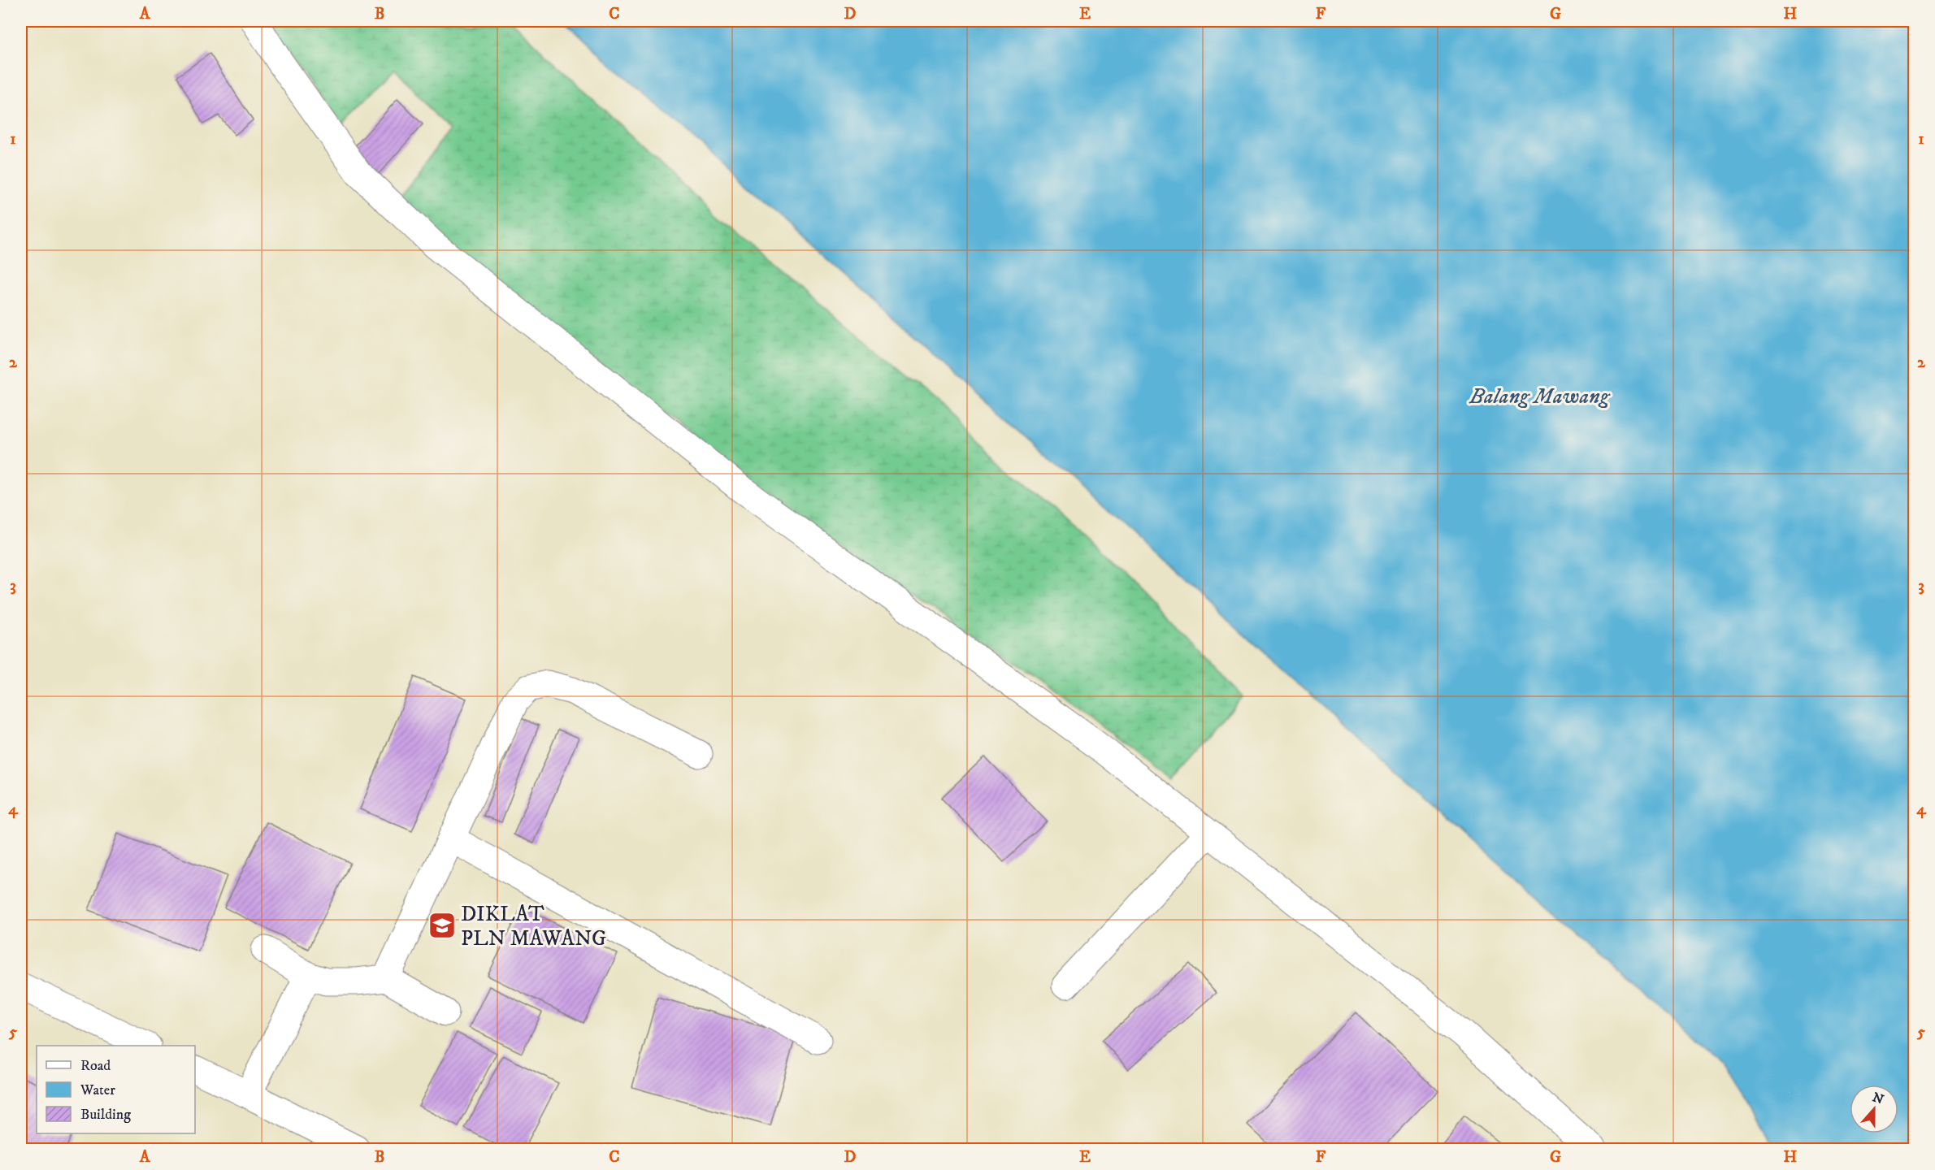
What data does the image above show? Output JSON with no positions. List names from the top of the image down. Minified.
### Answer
{"water":["Balang Mawang"],"places":{"school or university":["DIKLAT PLN MAWANG"]},"legend":["Road","Water","Building"],"north":"top","grid":{"columns":["A","B","C","D","E","F","G","H"],"rows":["1","2","3","4","5"]}}
